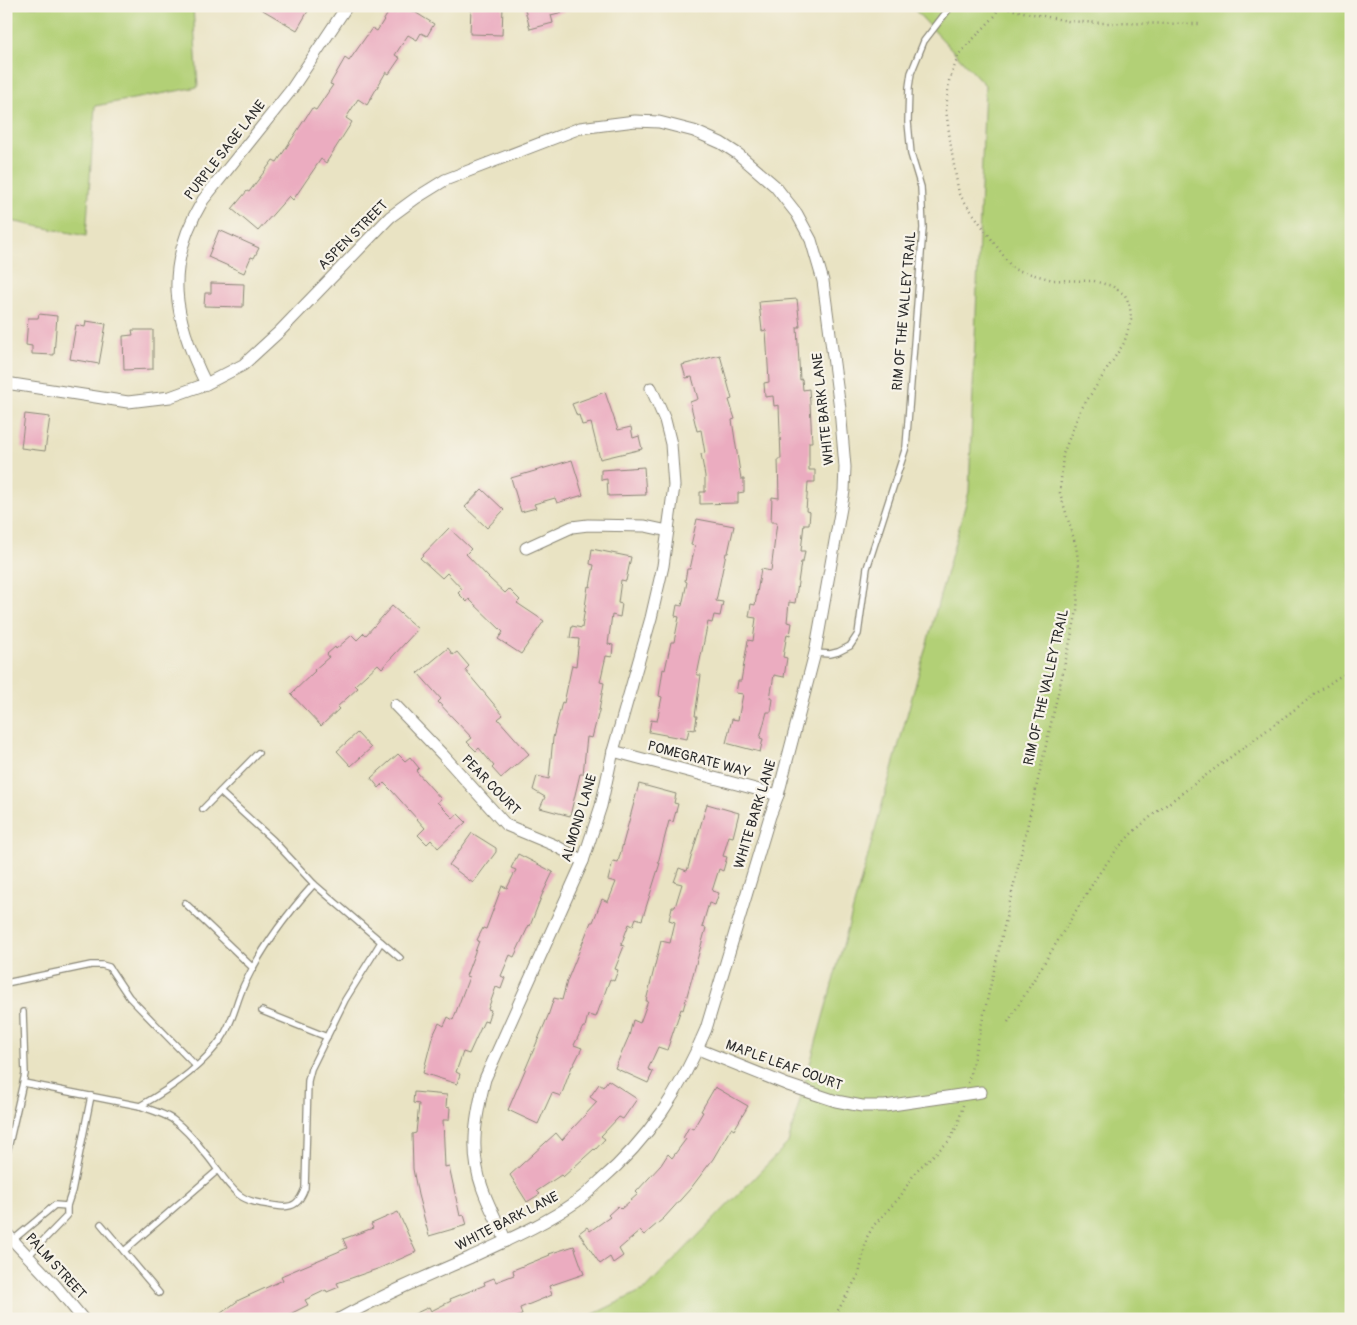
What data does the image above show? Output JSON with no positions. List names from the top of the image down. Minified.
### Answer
{"streets":{"street":["PURPLE SAGE LANE","ASPEN STREET","WHITE BARK LANE","POMEGRATE WAY","PEAR COURT","ALMOND LANE","MAPLE LEAF COURT","PALM STREET"],"lane":["RIM OF THE VALLEY TRAIL"]},"crossings":[["PURPLE SAGE LANE","ASPEN STREET"],["ASPEN STREET","WHITE BARK LANE"],["RIM OF THE VALLEY TRAIL","WHITE BARK LANE"],["RIM OF THE VALLEY TRAIL","MAPLE LEAF COURT"],["WHITE BARK LANE","POMEGRATE WAY"],["WHITE BARK LANE","ALMOND LANE"],["WHITE BARK LANE","MAPLE LEAF COURT"],["POMEGRATE WAY","ALMOND LANE"],["PEAR COURT","ALMOND LANE"]]}
